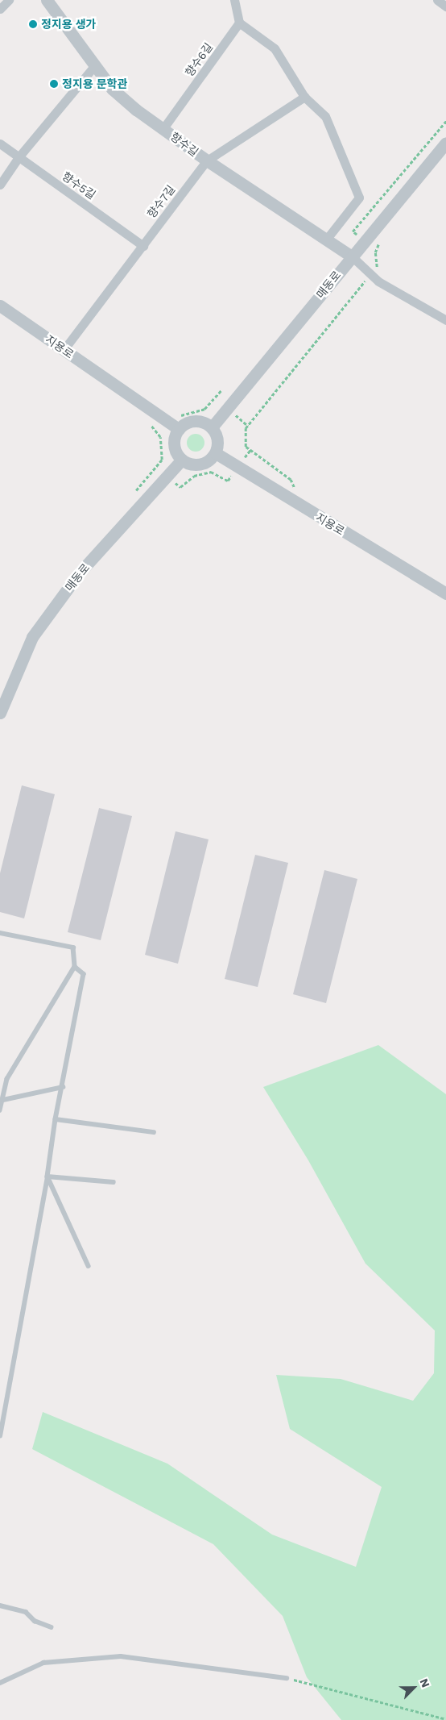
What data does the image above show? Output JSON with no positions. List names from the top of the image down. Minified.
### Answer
{"streets":{"street":["향수6길","향수길","향수5길","향수7길","매동로","지용로"]},"crossings":[["향수6길","향수길"],["향수길","향수7길"],["향수길","매동로"],["향수5길","향수7길"],["향수7길","지용로"],["매동로","지용로"]],"places":["정지용 생가","정지용 문학관"],"north":"top right"}
